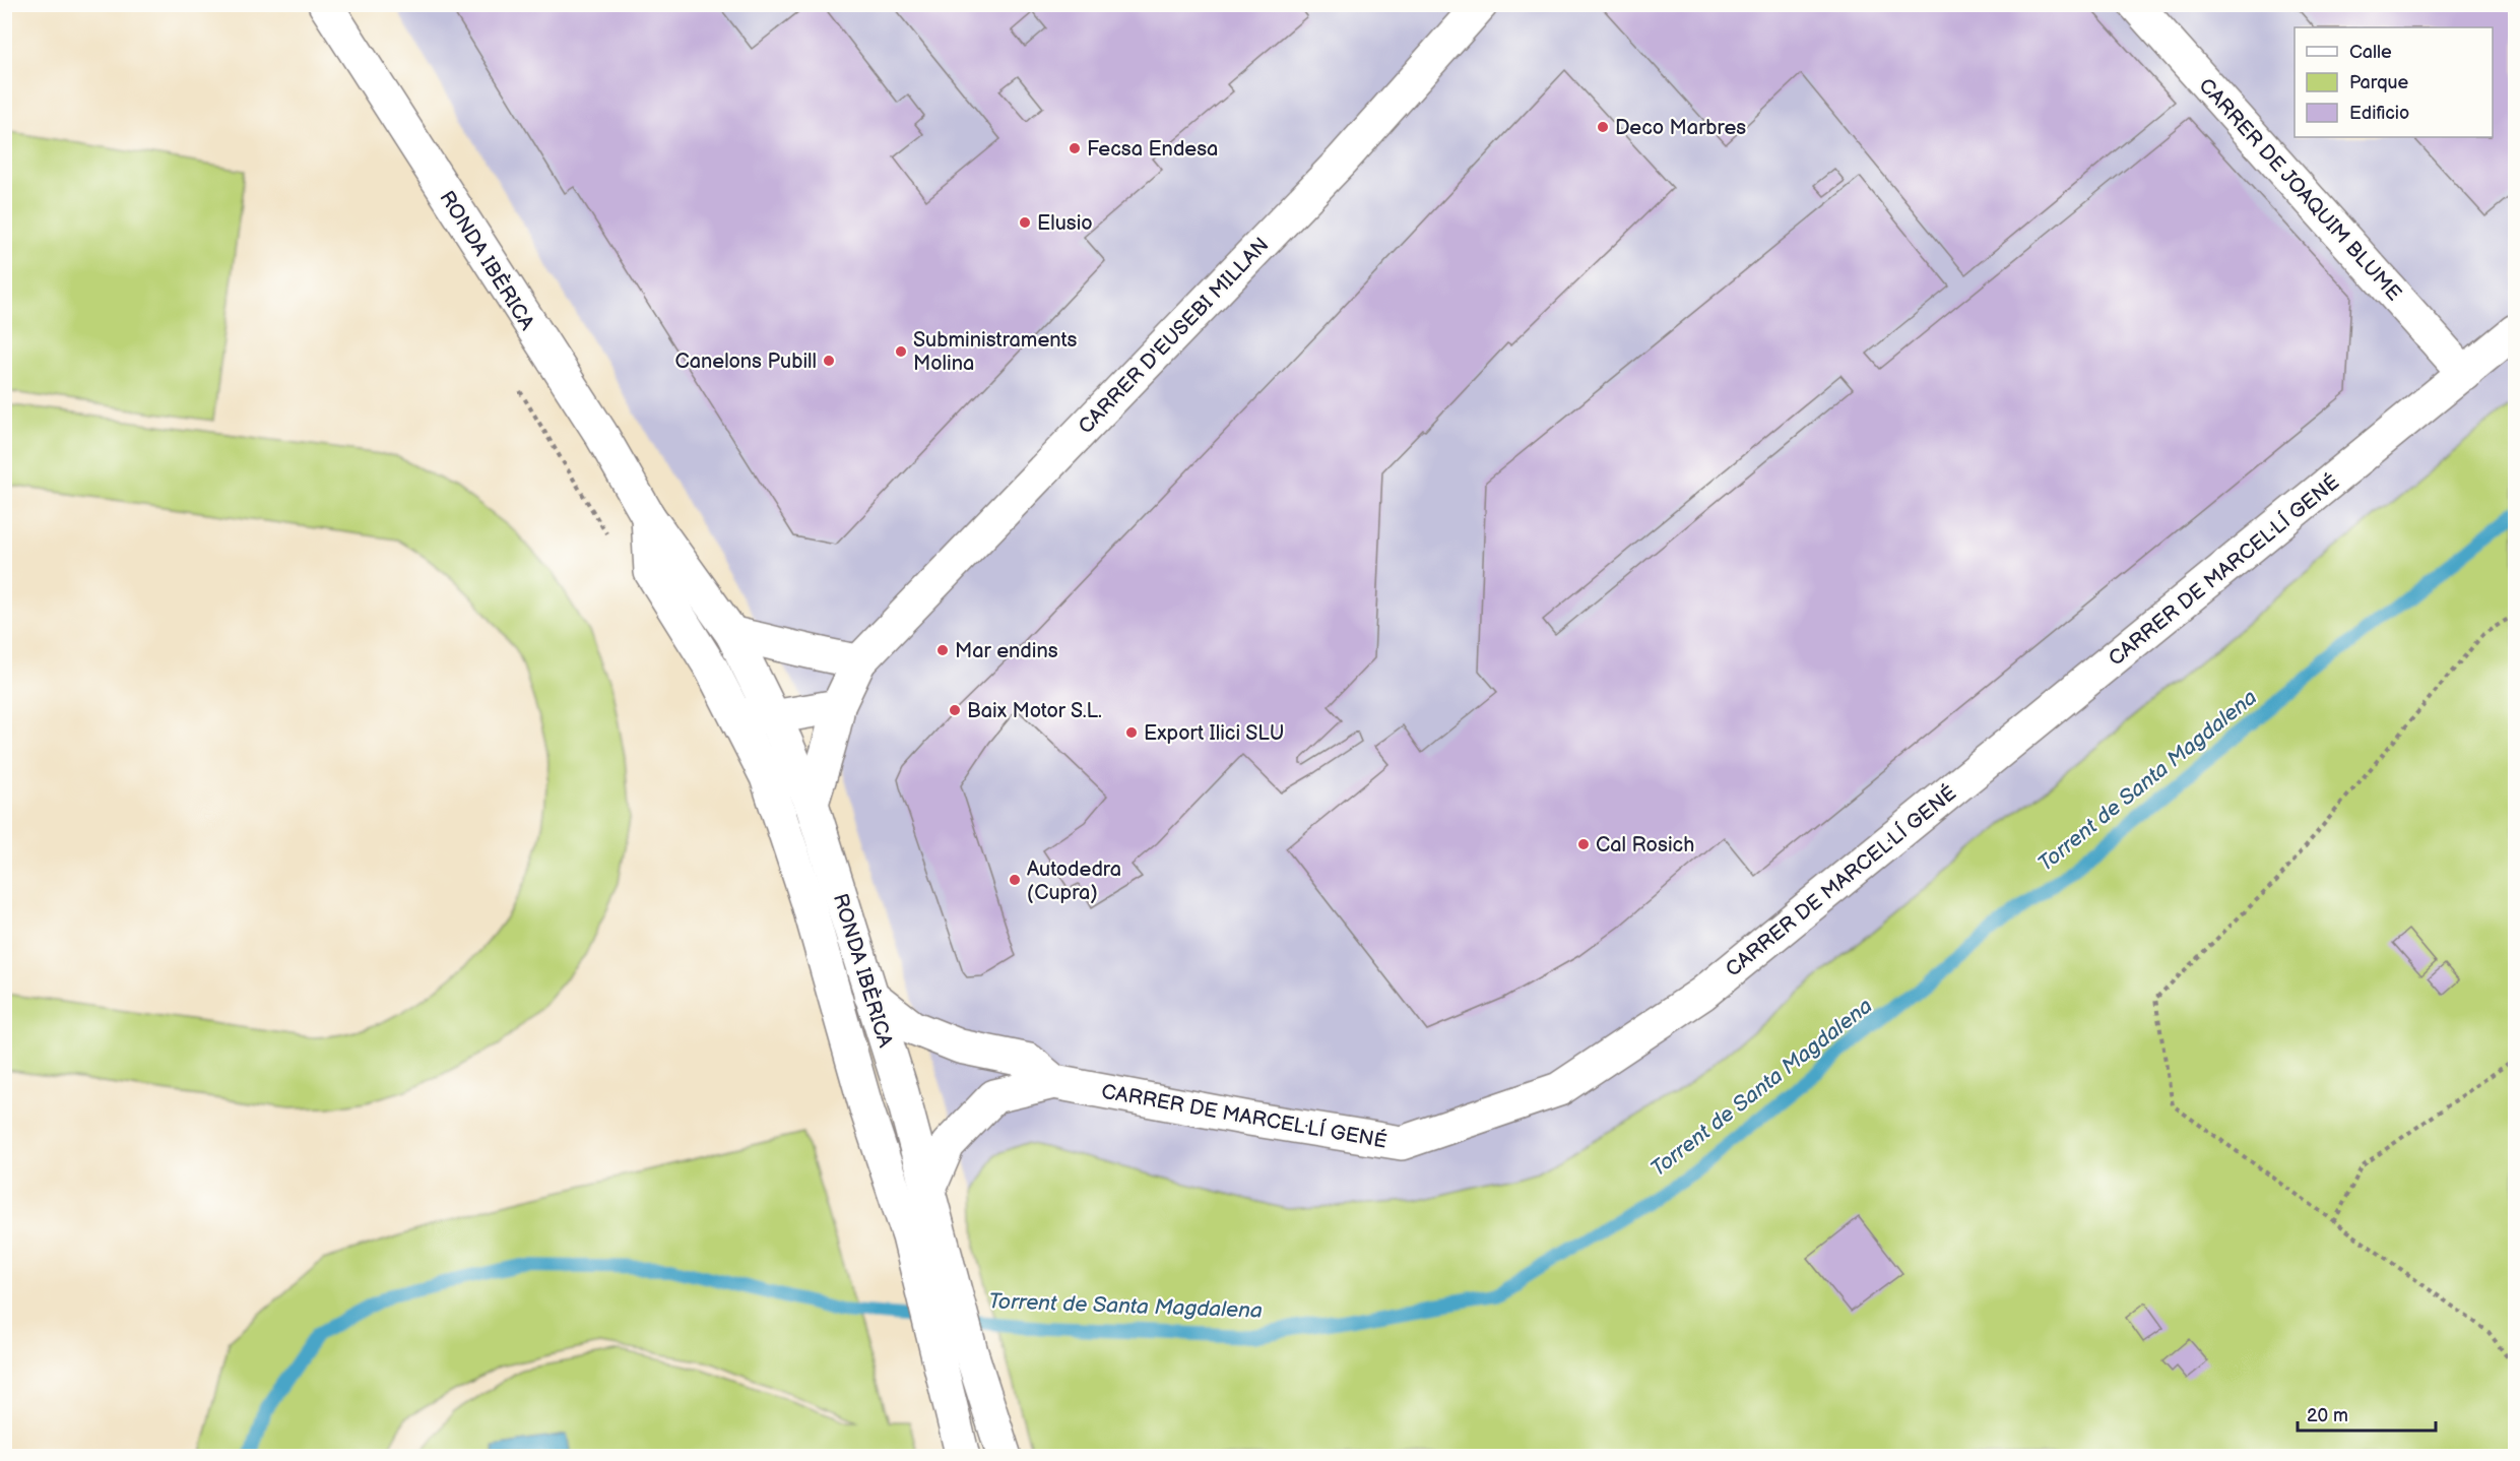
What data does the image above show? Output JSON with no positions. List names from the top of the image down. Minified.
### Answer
{"streets":{"street":["CARRER DE JOAQUIM BLUME","RONDA IBÈRICA","CARRER D'EUSEBI MILLAN","CARRER DE MARCEL·LÍ GENÉ"]},"crossings":[["CARRER DE JOAQUIM BLUME","CARRER DE MARCEL·LÍ GENÉ"],["RONDA IBÈRICA","CARRER D'EUSEBI MILLAN"]],"water":["Torrent de Santa Magdalena"],"places":["Deco Marbres","Fecsa Endesa","Elusio","Subministraments Molina","Canelons Pubill","Mar endins","Baix Motor S.L.","Export Ilici SLU","Cal Rosich","Autodedra (Cupra)"],"legend":["Calle","Parque","Edificio"],"scale_bar":"20 m"}
